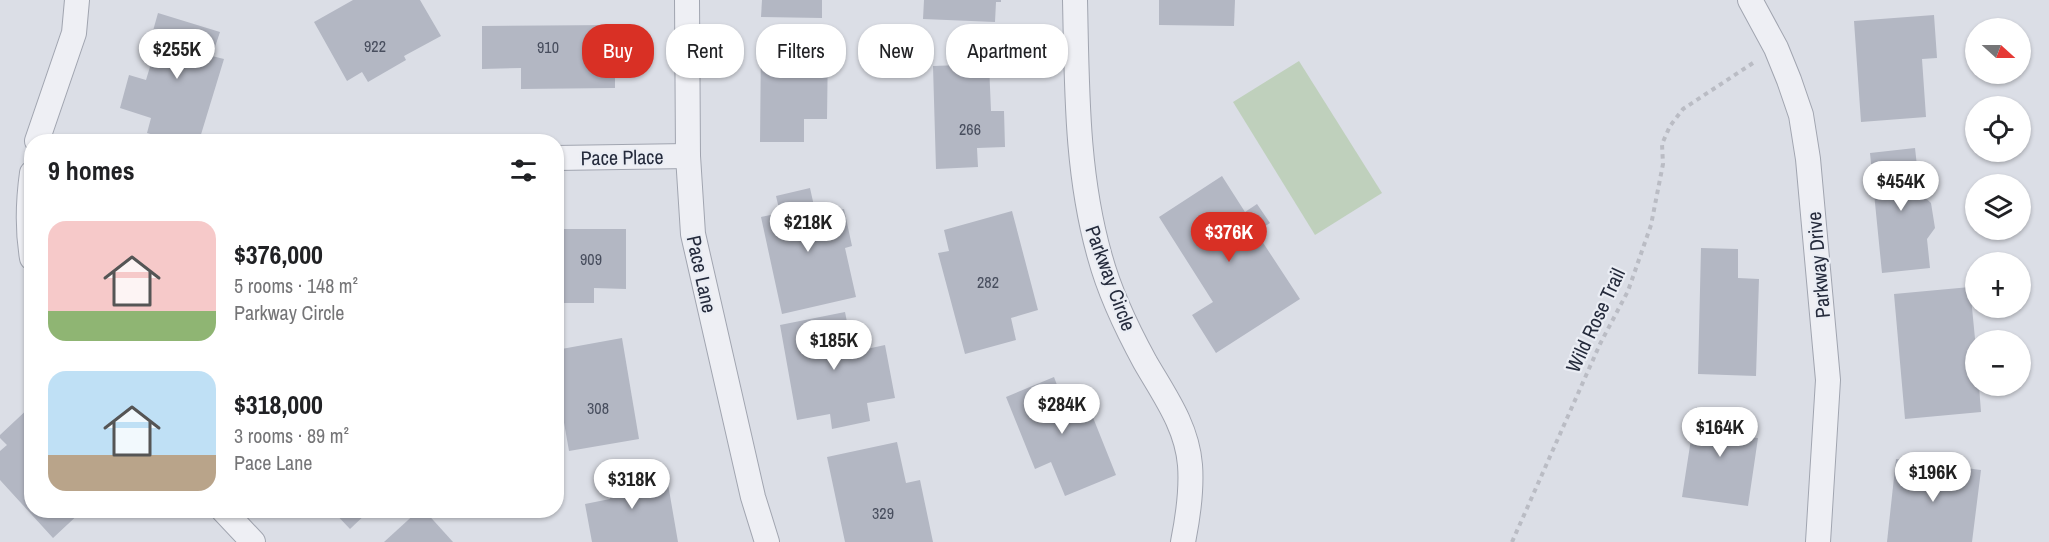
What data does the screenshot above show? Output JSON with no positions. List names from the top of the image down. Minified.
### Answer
{"streets":{"street":["Pace Place","Parkway Drive","Pace Lane","Parkway Circle"],"path":["Wild Rose Trail"]},"crossings":[["Pace Place","Pace Lane"],["Parkway Drive","Wild Rose Trail"]],"house_numbers":["922","910","266","909","282","308","329"],"north":"right","page":{"map_buttons":["+","−"],"chip":["Buy","Rent","Filters","New","Apartment"],"price":["$255K","$454K","$218K","$376K","$185K","$284K","$164K","$196K","$318K"],"heading":"9 homes","list":[{"name":"$376,000","note":"5 rooms · 148 m² · Parkway Circle"},{"name":"$318,000","note":"3 rooms · 89 m² · Pace Lane"}]}}
